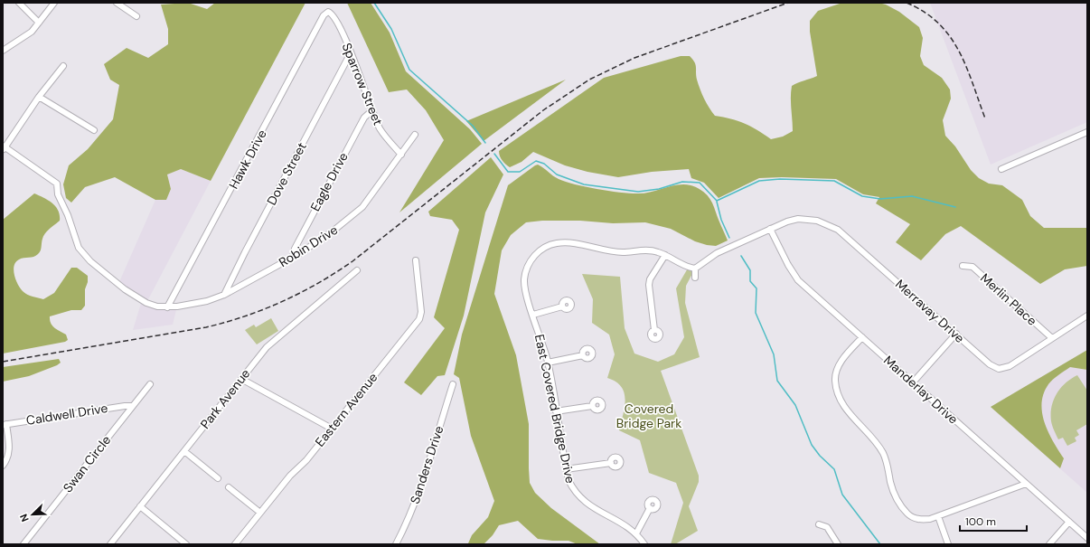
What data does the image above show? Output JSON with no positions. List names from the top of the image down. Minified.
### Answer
{"streets":{"street":["Sparrow Street","Hawk Drive","Dove Street","Eagle Drive","Robin Drive","Merlin Place","Merravay Drive","Manderlay Drive","Park Avenue","East Covered Bridge Drive","Eastern Avenue","Caldwell Drive","Swan Circle","Sanders Drive"]},"crossings":[["Sparrow Street","Hawk Drive"],["Sparrow Street","Dove Street"],["Sparrow Street","Eagle Drive"],["Sparrow Street","Robin Drive"],["Hawk Drive","Robin Drive"],["Dove Street","Robin Drive"],["Eagle Drive","Robin Drive"],["Merlin Place","Merravay Drive"],["Merravay Drive","Manderlay Drive"],["Caldwell Drive","Swan Circle"]],"parks":["Covered Bridge Park"],"scale_bar":"100 m","north":"bottom left"}
